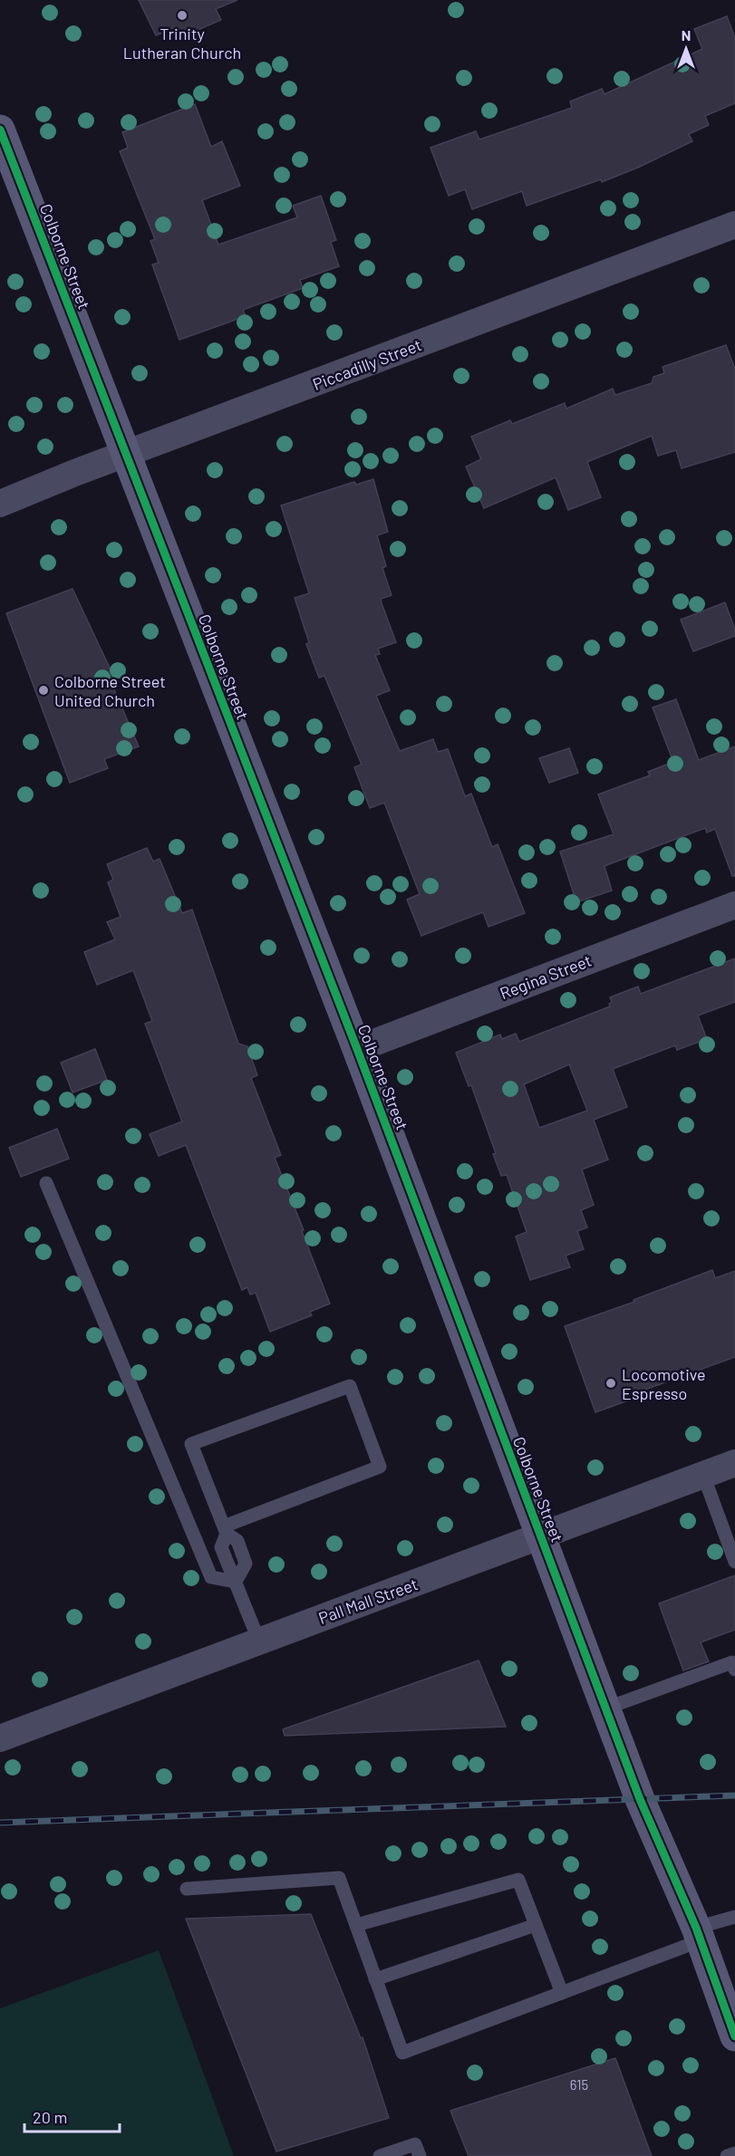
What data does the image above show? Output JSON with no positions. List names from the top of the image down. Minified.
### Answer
{"streets":{"street":["Colborne Street","Piccadilly Street","Regina Street","Pall Mall Street"]},"crossings":[["Colborne Street","Piccadilly Street"],["Colborne Street","Regina Street"],["Colborne Street","Pall Mall Street"]],"places":["Trinity Lutheran Church","Colborne Street United Church","Locomotive Espresso"],"house_numbers":["615"],"scale_bar":"20 m","north":"top"}
